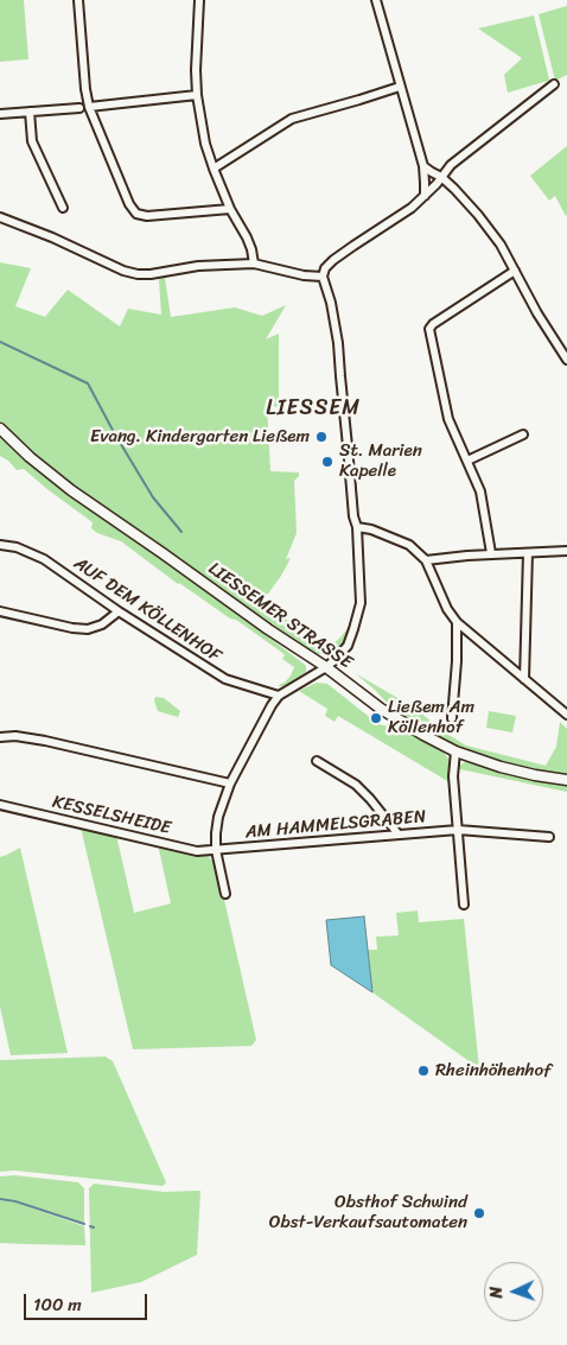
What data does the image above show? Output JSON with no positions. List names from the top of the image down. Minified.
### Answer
{"streets":{"street":["AUF DEM KÖLLENHOF","LIESSEMER STRASSE","KESSELSHEIDE","AM HAMMELSGRABEN"]},"crossings":[["KESSELSHEIDE","AM HAMMELSGRABEN"]],"districts":["LIESSEM"],"places":["Evang. Kindergarten Ließem","St. Marien Kapelle","Ließem Am Köllenhof","Rheinhöhenhof","Obsthof Schwind Obst-Verkaufsautomaten"],"scale_bar":"100 m","north":"left"}
